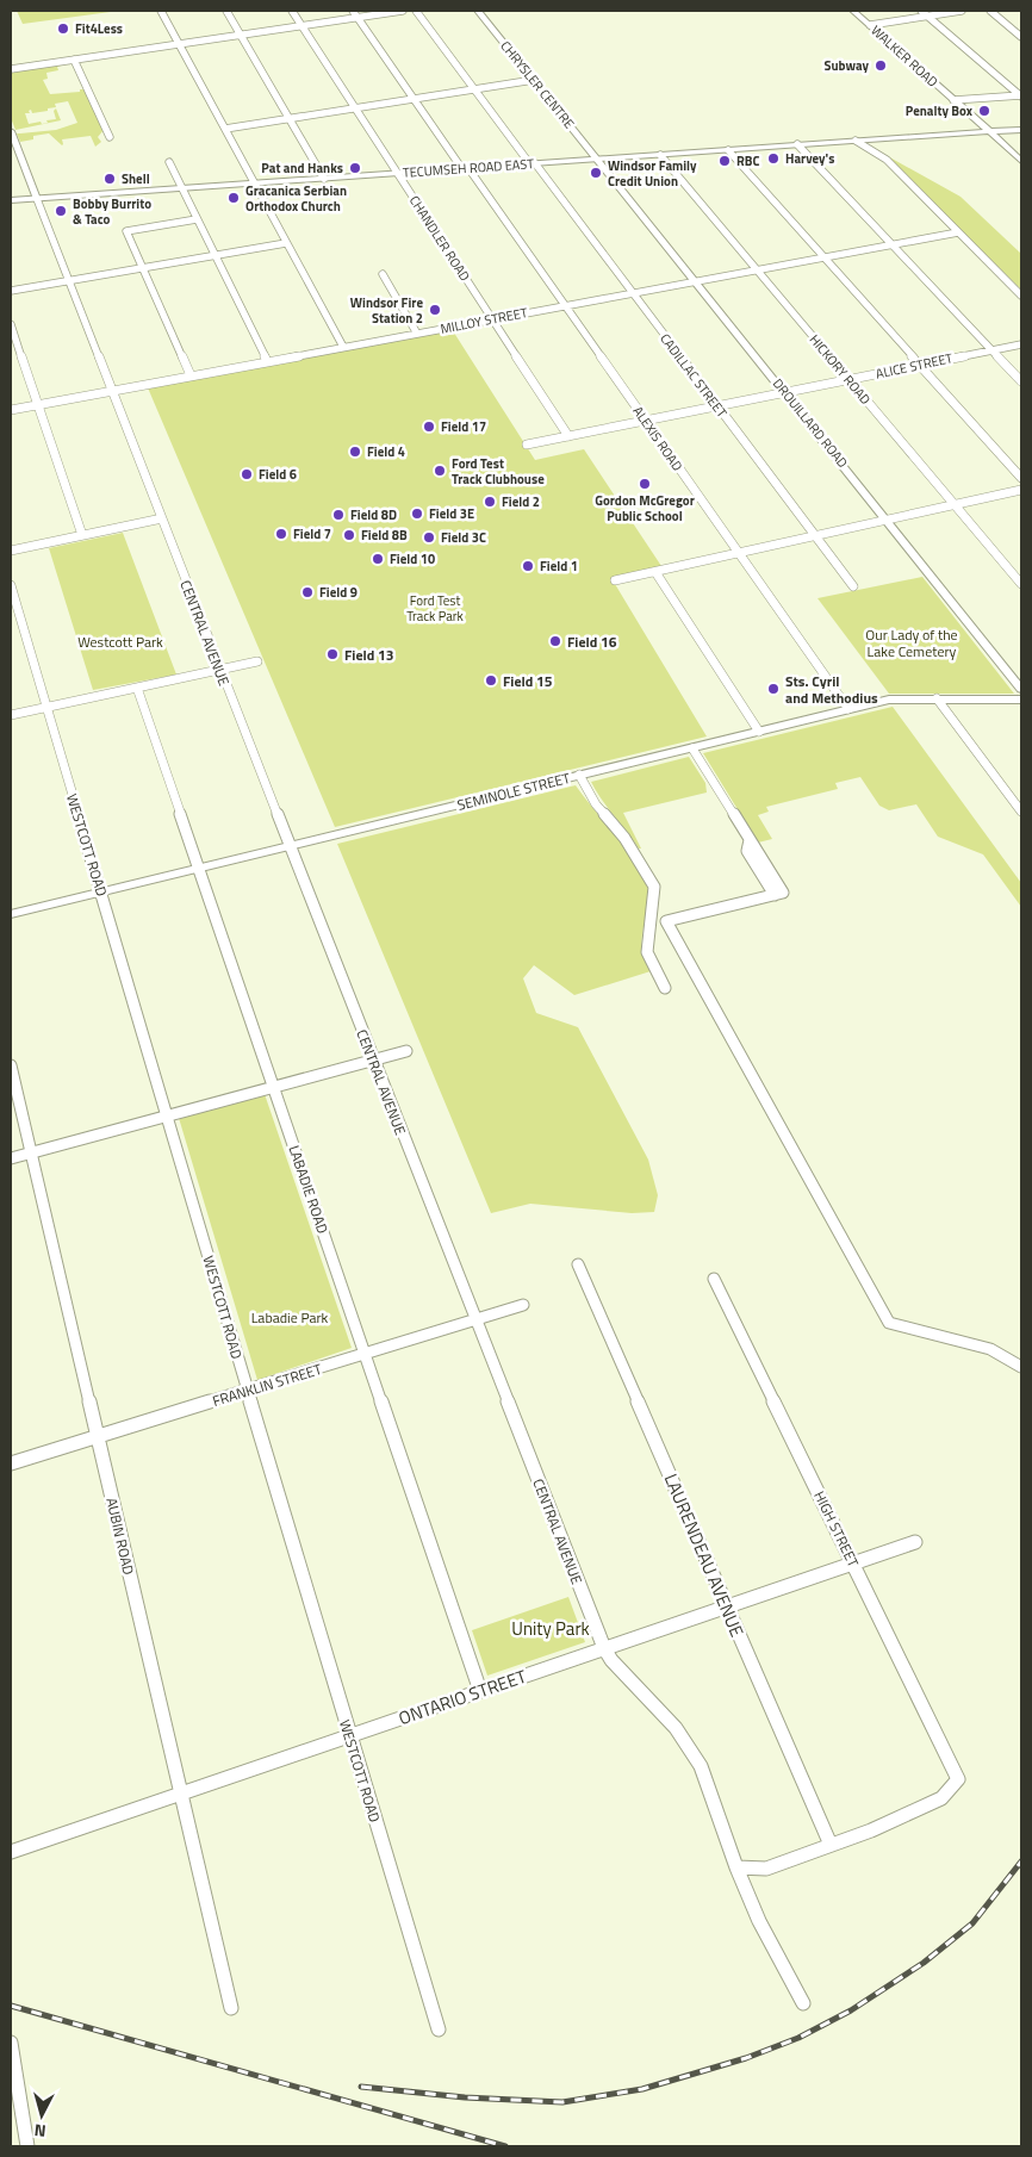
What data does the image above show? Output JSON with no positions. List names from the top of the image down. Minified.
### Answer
{"streets":{"main road":["WALKER ROAD","TECUMSEH ROAD EAST"],"street":["CHRYSLER CENTRE","CHANDLER ROAD","MILLOY STREET","ALICE STREET","HICKORY ROAD","CADILLAC STREET","DROUILLARD ROAD","ALEXIS ROAD","CENTRAL AVENUE","SEMINOLE STREET","WESTCOTT ROAD","LABADIE ROAD","FRANKLIN STREET","HIGH STREET","AUBIN ROAD","LAURENDEAU AVENUE","ONTARIO STREET"]},"crossings":[["WALKER ROAD","TECUMSEH ROAD EAST"],["CHRYSLER CENTRE","TECUMSEH ROAD EAST"],["CHRYSLER CENTRE","DROUILLARD ROAD"],["TECUMSEH ROAD EAST","CHANDLER ROAD"],["TECUMSEH ROAD EAST","HICKORY ROAD"],["TECUMSEH ROAD EAST","CADILLAC STREET"],["TECUMSEH ROAD EAST","DROUILLARD ROAD"],["TECUMSEH ROAD EAST","ALEXIS ROAD"],["TECUMSEH ROAD EAST","CENTRAL AVENUE"],["CHANDLER ROAD","MILLOY STREET"],["CHANDLER ROAD","ALICE STREET"],["MILLOY STREET","HICKORY ROAD"],["MILLOY STREET","CADILLAC STREET"],["MILLOY STREET","DROUILLARD ROAD"],["MILLOY STREET","ALEXIS ROAD"],["MILLOY STREET","CENTRAL AVENUE"],["ALICE STREET","HICKORY ROAD"],["ALICE STREET","CADILLAC STREET"],["ALICE STREET","DROUILLARD ROAD"],["ALICE STREET","ALEXIS ROAD"],["ALEXIS ROAD","SEMINOLE STREET"],["CENTRAL AVENUE","SEMINOLE STREET"],["CENTRAL AVENUE","FRANKLIN STREET"],["CENTRAL AVENUE","ONTARIO STREET"],["SEMINOLE STREET","WESTCOTT ROAD"],["SEMINOLE STREET","LABADIE ROAD"],["WESTCOTT ROAD","FRANKLIN STREET"],["WESTCOTT ROAD","ONTARIO STREET"],["LABADIE ROAD","FRANKLIN STREET"],["LABADIE ROAD","ONTARIO STREET"],["FRANKLIN STREET","AUBIN ROAD"],["HIGH STREET","LAURENDEAU AVENUE"],["HIGH STREET","ONTARIO STREET"],["AUBIN ROAD","ONTARIO STREET"],["LAURENDEAU AVENUE","ONTARIO STREET"]],"parks":["Ford Test Track Park","Our Lady of the Lake Cemetery","Westcott Park","Labadie Park","Unity Park"],"places":["Fit4Less","Subway","Penalty Box","Harvey's","RBC","Pat and Hanks","Windsor Family Credit Union","Shell","Gracanica Serbian Orthodox Church","Bobby Burrito & Taco","Windsor Fire Station 2","Field 17","Field 4","Ford Test Track Clubhouse","Field 6","Gordon McGregor Public School","Field 2","Field 3E","Field 8D","Field 7","Field 8B","Field 3C","Field 10","Field 1","Field 9","Field 16","Field 13","Field 15","Sts. Cyril and Methodius"],"north":"bottom"}
